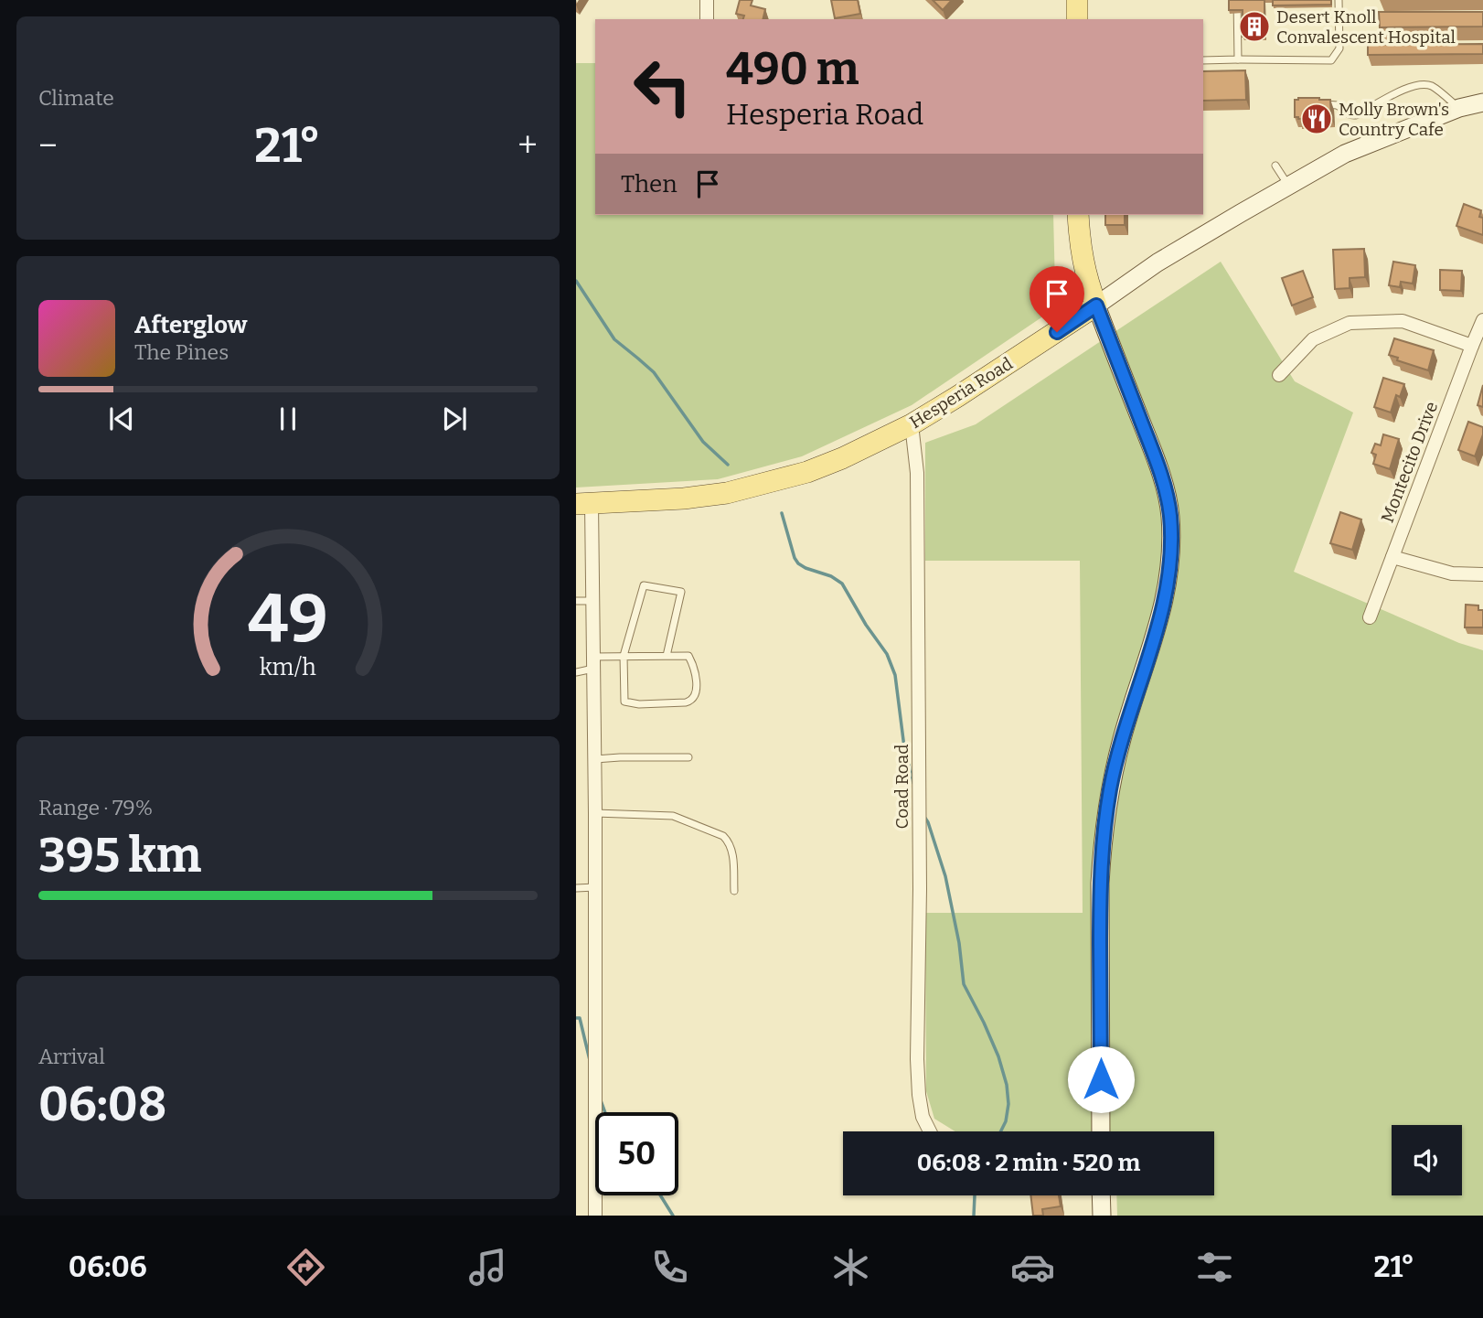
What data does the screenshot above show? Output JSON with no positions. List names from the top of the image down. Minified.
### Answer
{"streets":{"main road":["Hesperia Road"],"street":["Montecito Drive","Coad Road"]},"crossings":[["Hesperia Road","Coad Road"]],"places":{"building":["Desert Knoll Convalescent Hospital"],"restaurant":["Molly Brown's Country Cafe"]},"page":{"tile":["Climate",["Range · 79%","395 km"],["Arrival","06:08"]],"turn":["490 m","Hesperia Road"],"heat":["−","21°","+"],"then":"Then","song":["Afterglow","The Pines"],"limit":"50","trip":"06:08 · 2 min · 520 m","tabs":["06:06","21°"],"gauge":["49","km/h"]}}
